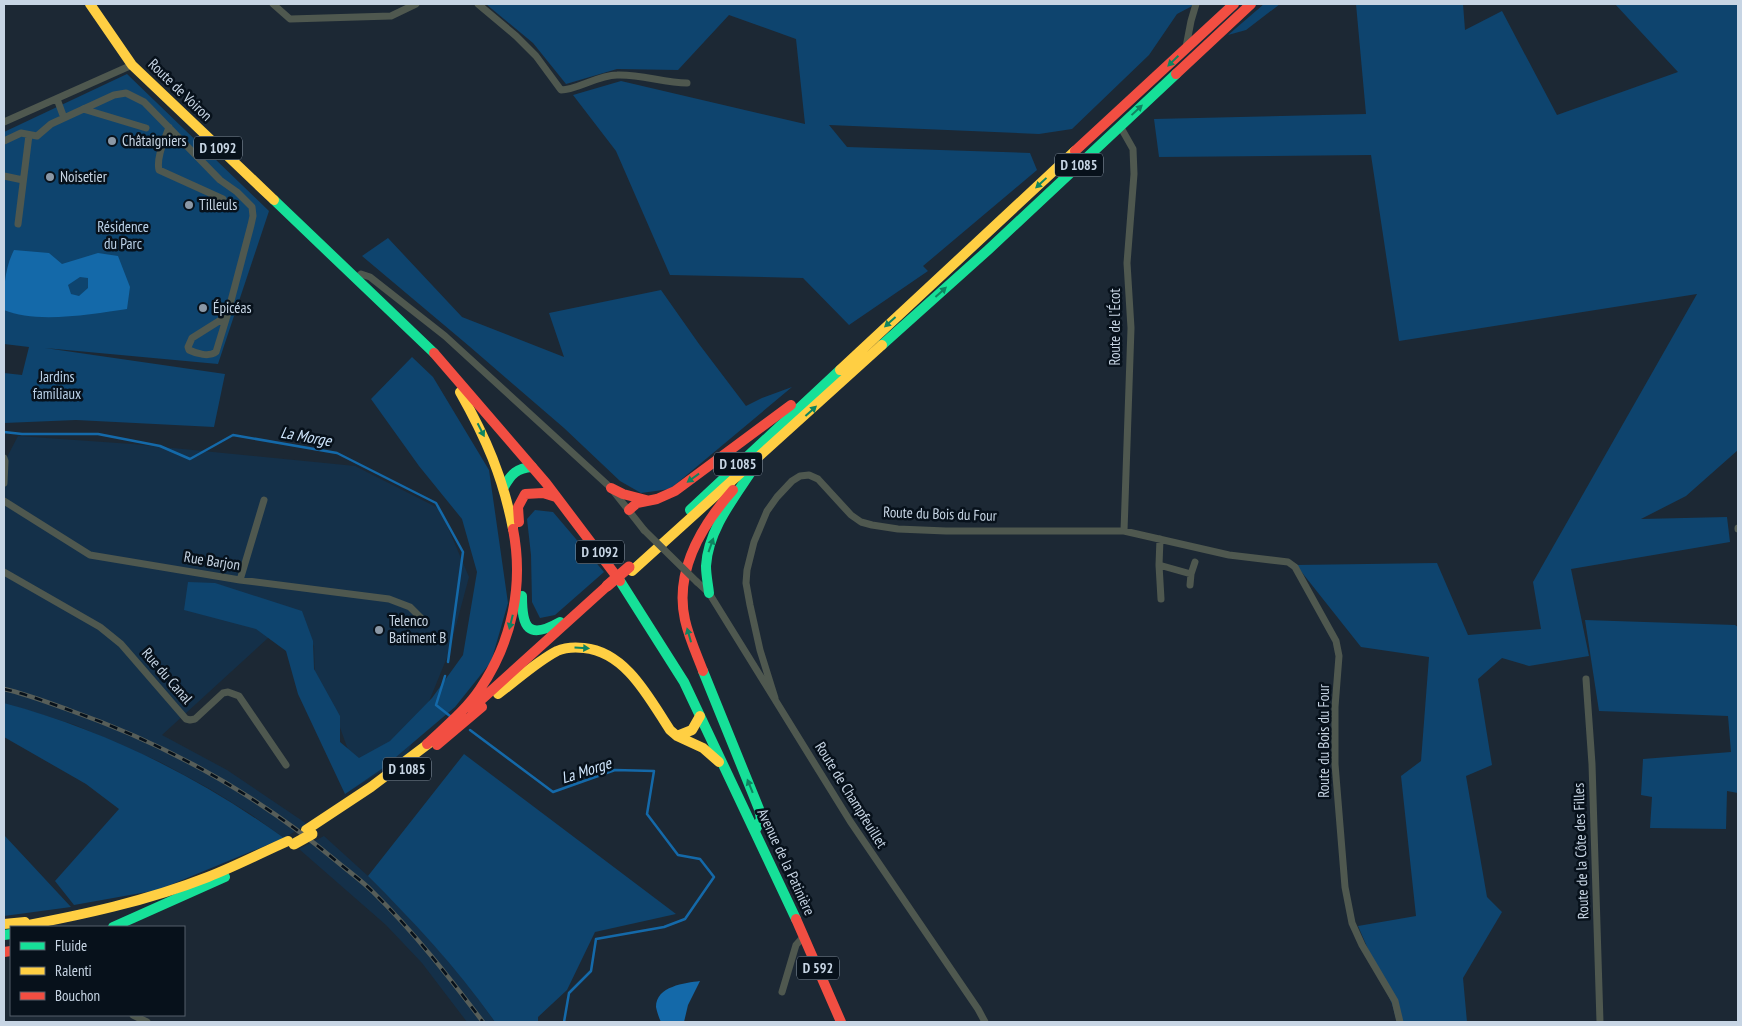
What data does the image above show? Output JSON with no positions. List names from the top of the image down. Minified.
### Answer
{"streets":{"main road":["Route de Voiron","D 1092","D 1085","Avenue de la Patinière","D 592"],"street":["Route de l'Écot","Route du Bois du Four","Rue Barjon","Rue du Canal","Route de Champfeuillet","Route de la Côte des Filles"]},"crossings":[["Route de Voiron","D 1092"],["Route de Voiron","Route de Champfeuillet"],["D 1092","Route de Champfeuillet"],["D 1092","D 592"],["D 1085","Route de l'Écot"],["Route de l'Écot","Route du Bois du Four"],["Route du Bois du Four","Route de Champfeuillet"],["Avenue de la Patinière","D 592"]],"water":["La Morge"],"parks":["Résidence du Parc","Jardins familiaux"],"places":["Châtaigniers","Noisetier","Tilleuls","Épicéas","Telenco Batiment B"],"legend":["Fluide","Ralenti","Bouchon"]}
